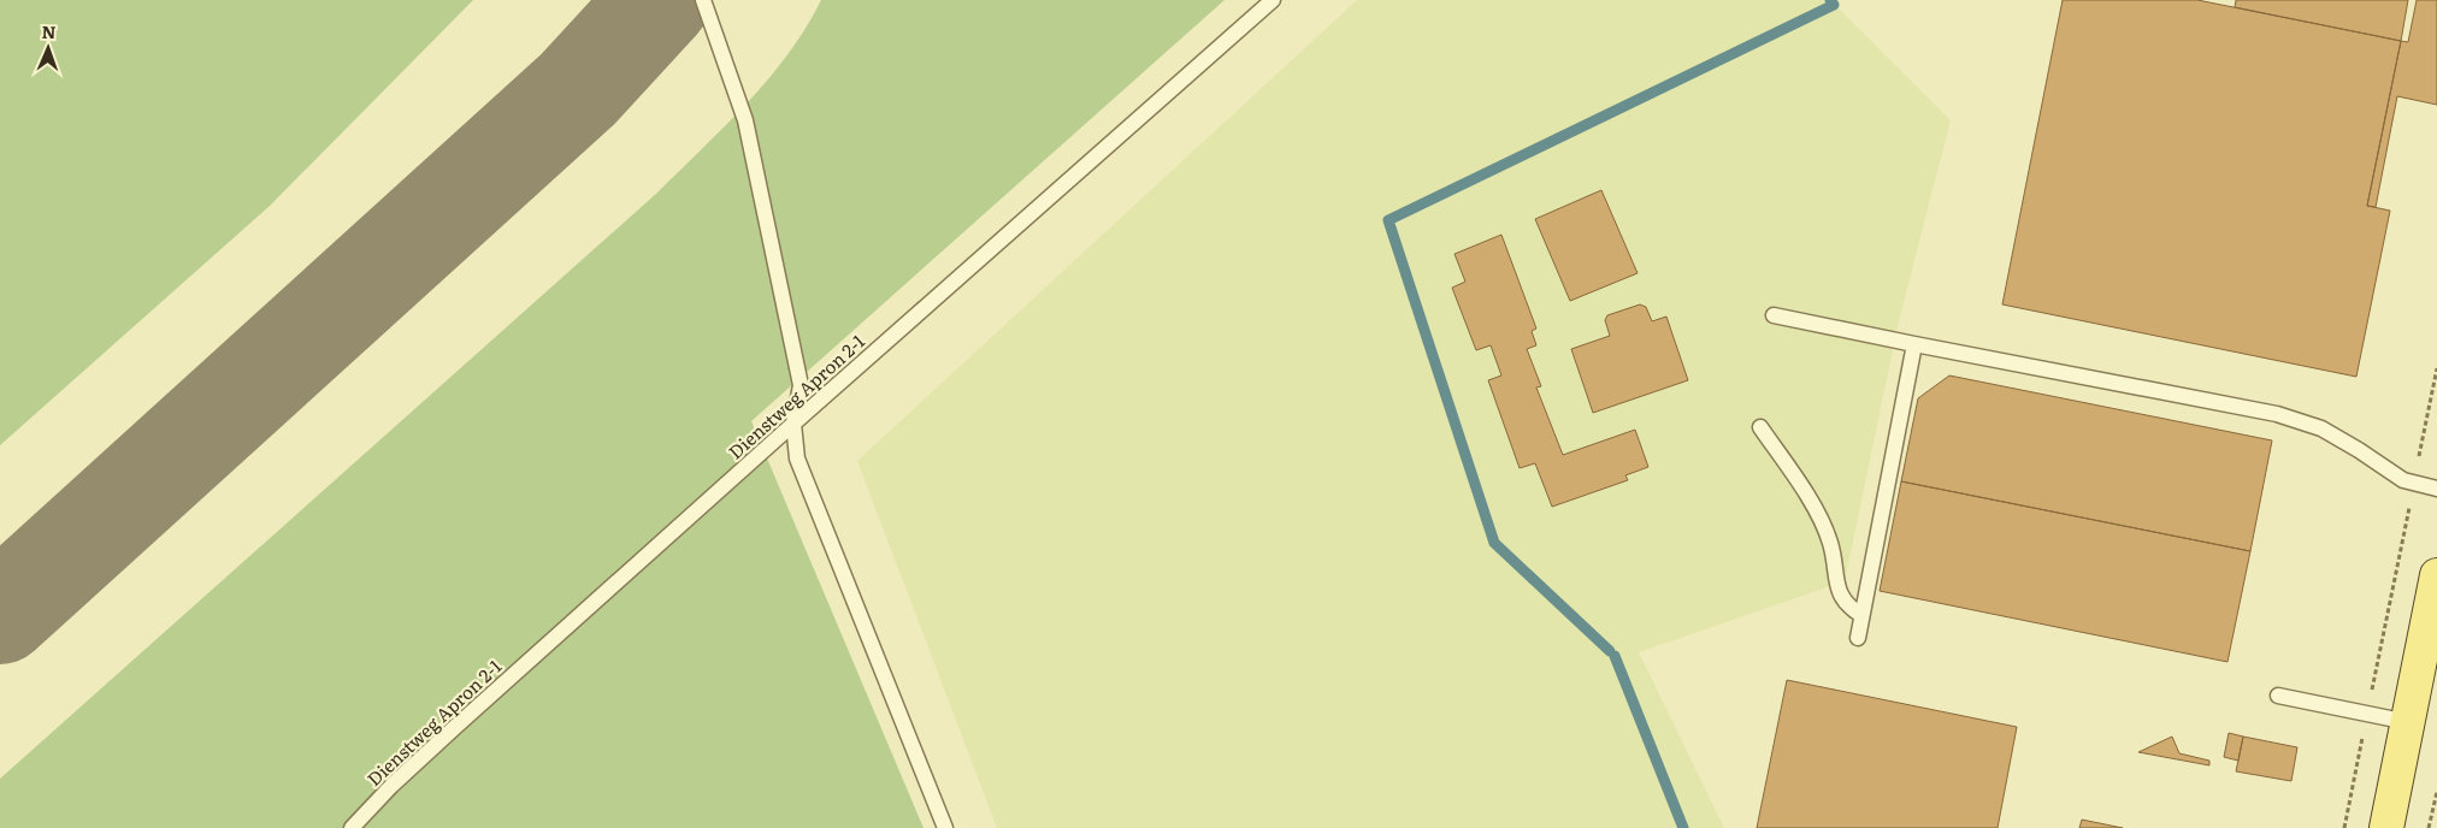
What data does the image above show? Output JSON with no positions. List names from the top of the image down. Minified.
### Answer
{"streets":{"lane":["Dienstweg Apron 2-1"]},"north":"top"}
